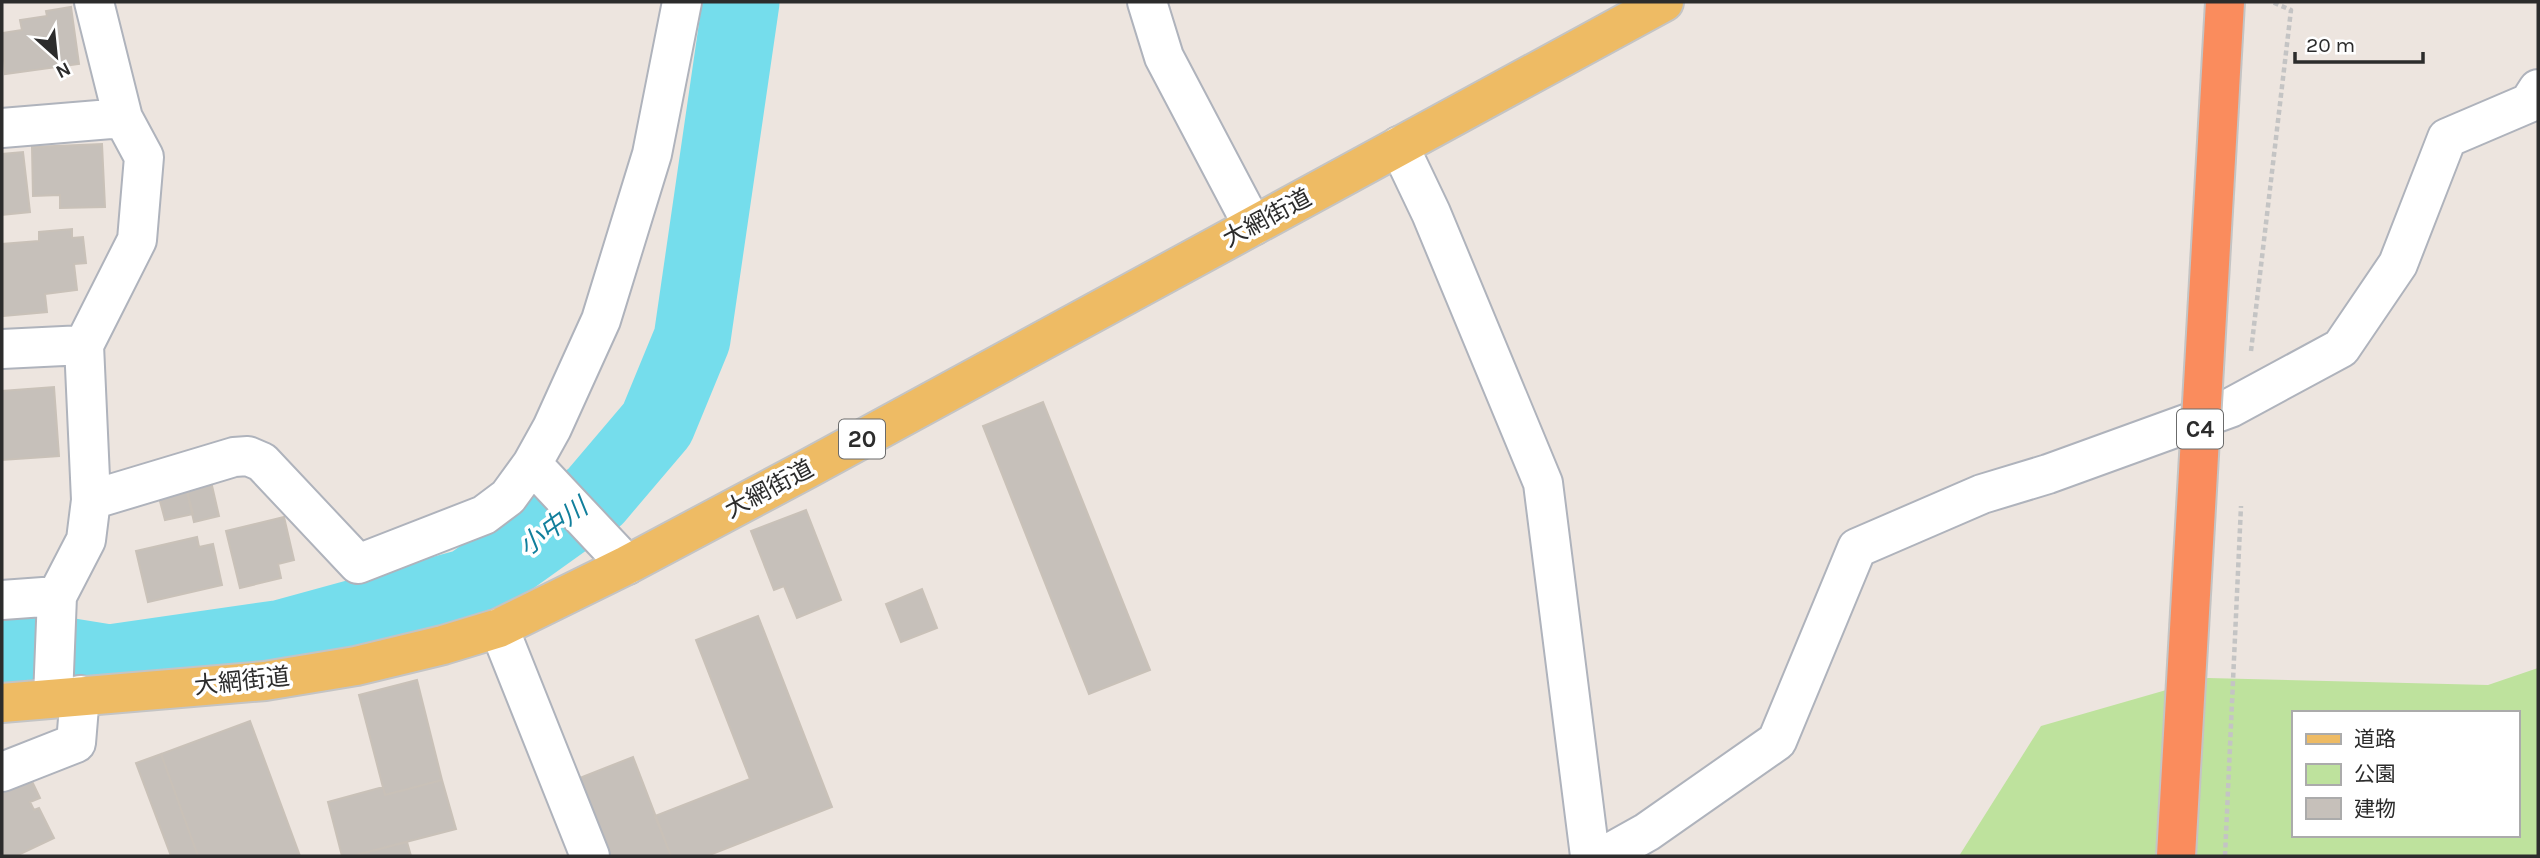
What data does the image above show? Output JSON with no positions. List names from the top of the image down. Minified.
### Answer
{"streets":{"highway":["C4"],"main road":["大網街道","20"]},"water":["小中川"],"legend":["道路","公園","建物"],"scale_bar":"20 m","north":"bottom right"}
